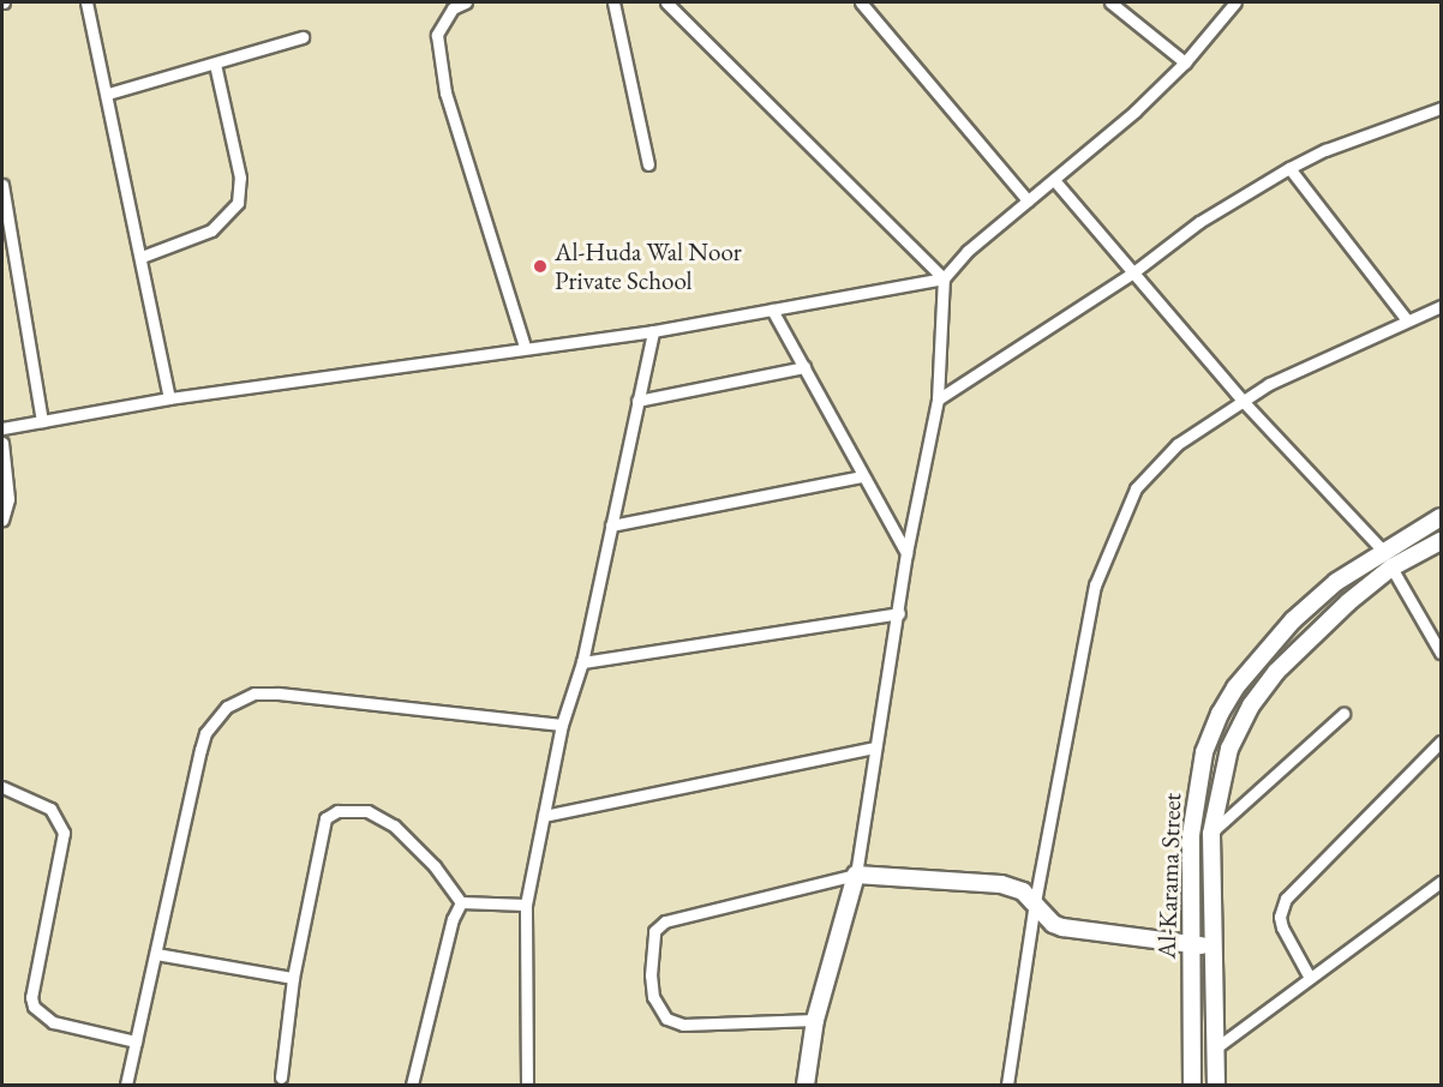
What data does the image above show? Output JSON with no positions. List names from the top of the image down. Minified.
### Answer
{"streets":{"street":["Al-Karama Street"]},"places":["Al-Huda Wal Noor Private School"]}
